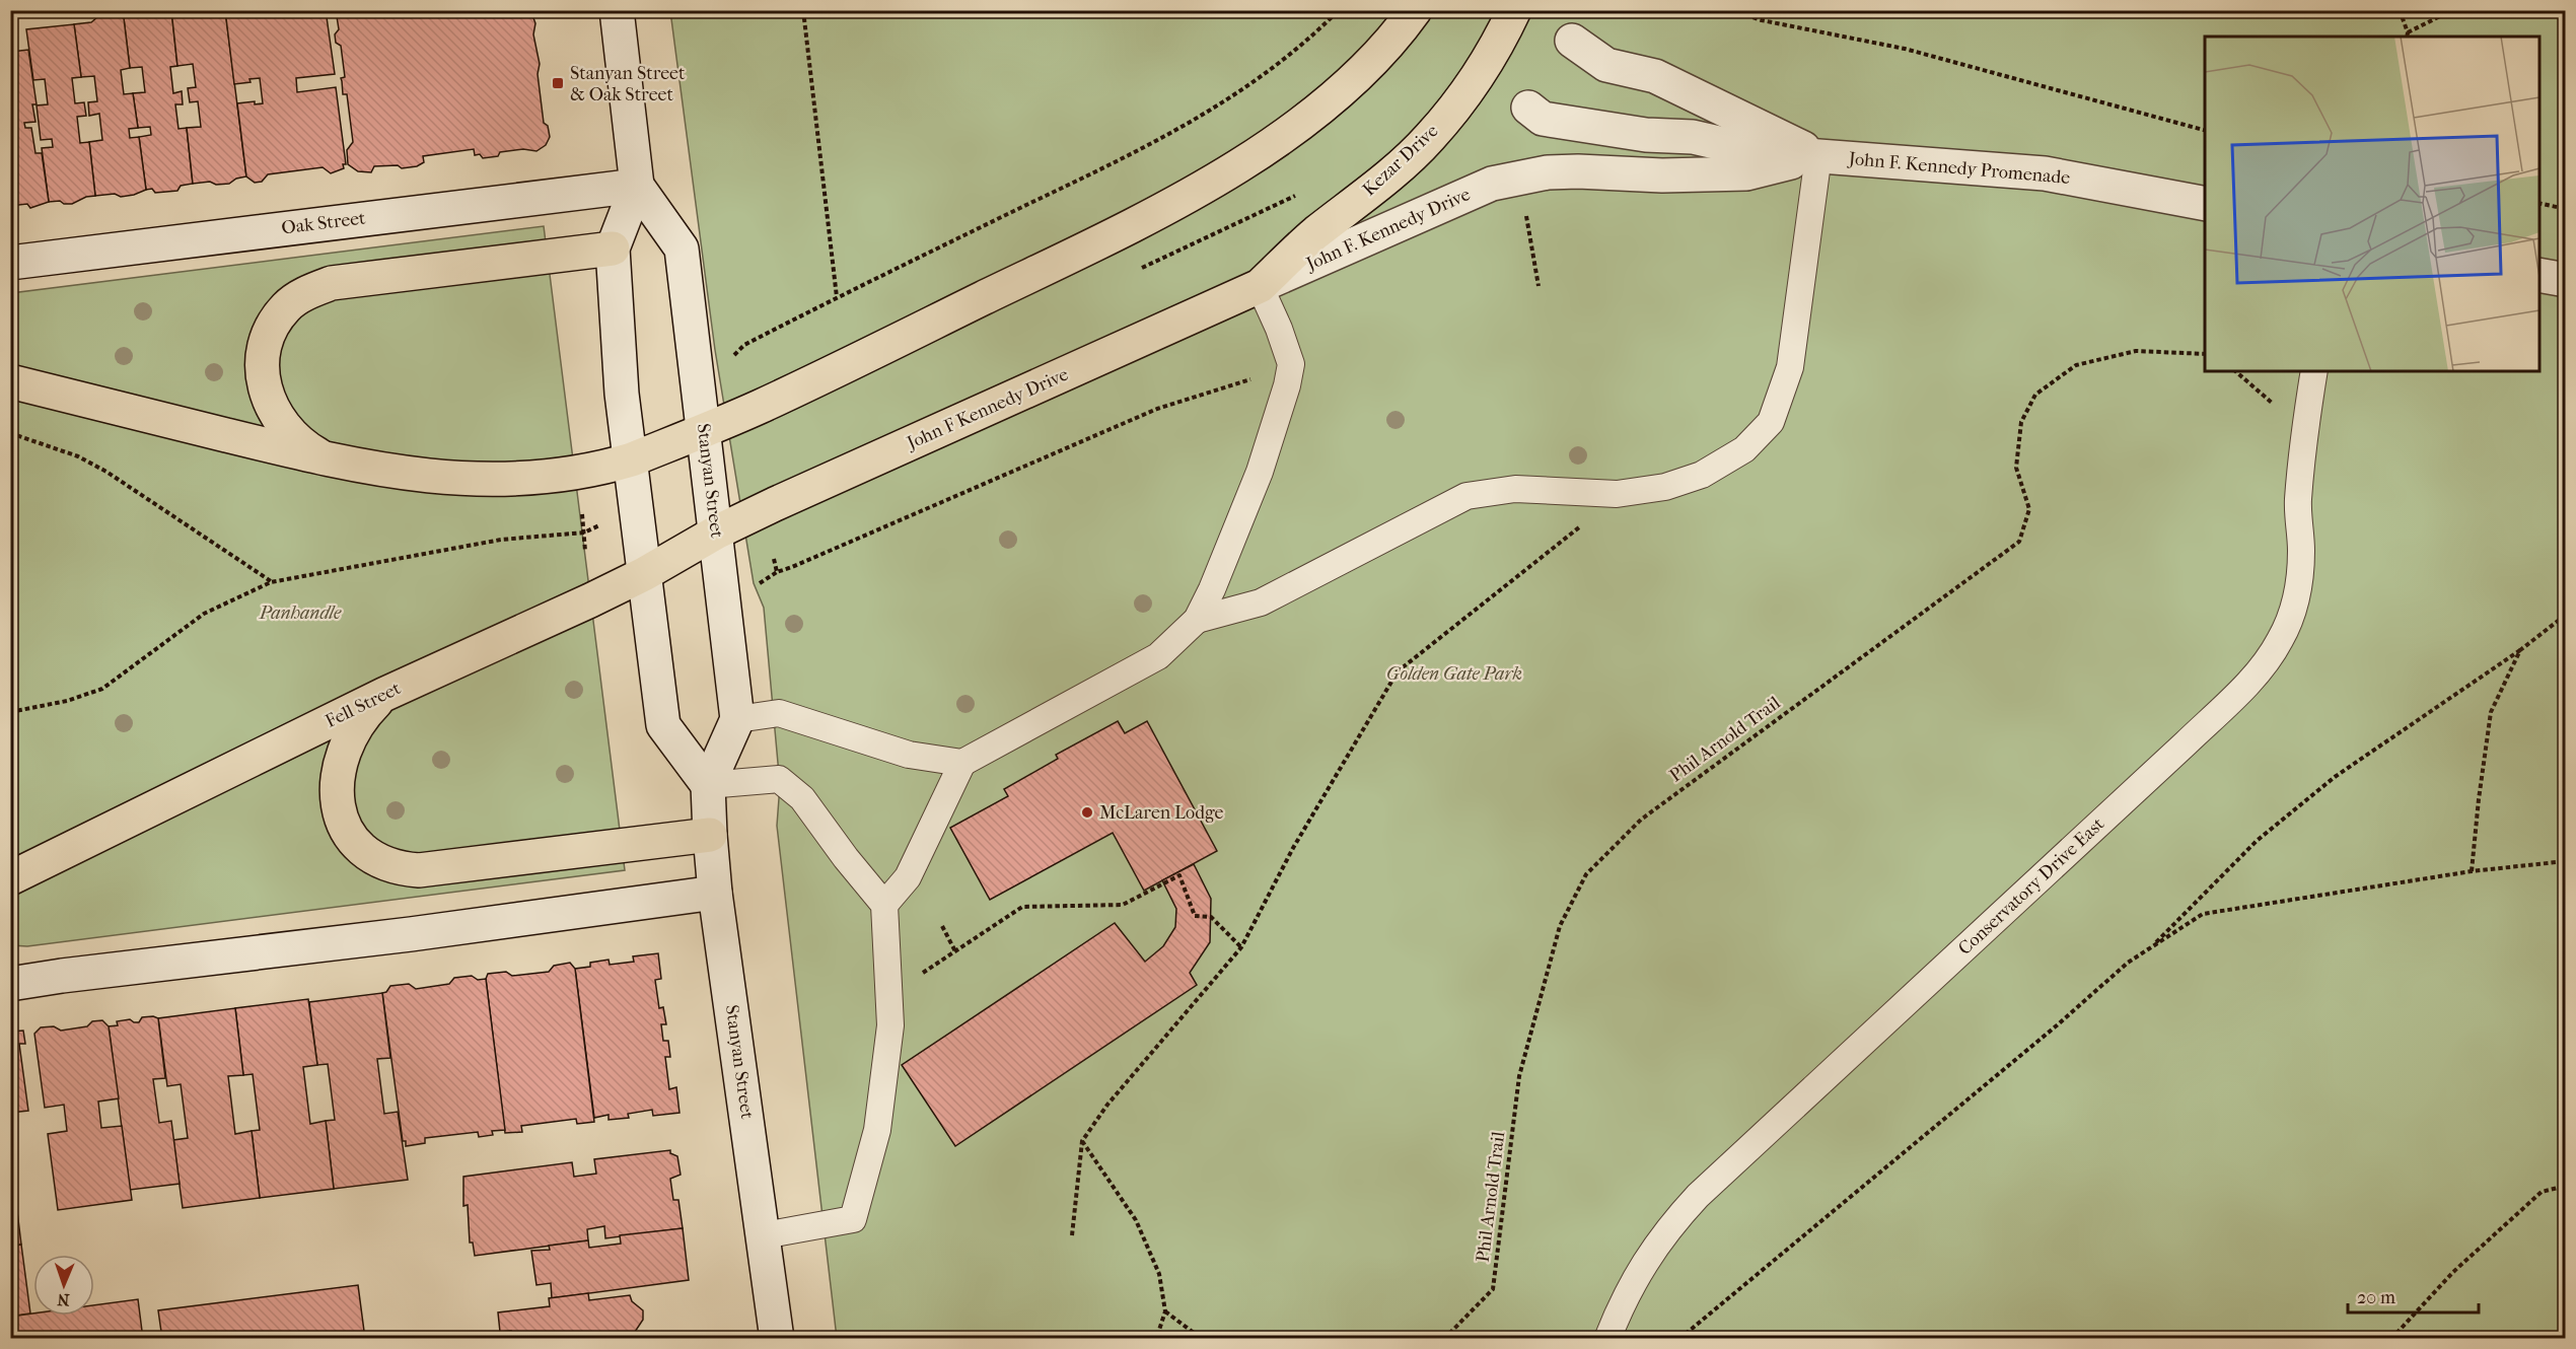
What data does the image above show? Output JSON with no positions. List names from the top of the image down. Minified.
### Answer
{"streets":{"main road":["Kezar Drive","John F. Kennedy Promenade","Oak Street","John F. Kennedy Drive","John F Kennedy Drive","Stanyan Street","Fell Street"],"lane":["Conservatory Drive East"],"path":["Phil Arnold Trail"]},"crossings":[["Kezar Drive","John F. Kennedy Drive"],["Kezar Drive","John F Kennedy Drive"],["John F. Kennedy Promenade","John F. Kennedy Drive"],["Oak Street","Stanyan Street"],["John F. Kennedy Drive","John F Kennedy Drive"],["John F Kennedy Drive","Stanyan Street"],["John F Kennedy Drive","Fell Street"],["Stanyan Street","Fell Street"]],"parks":["Panhandle","Golden Gate Park"],"places":{"transit":["Stanyan Street & Oak Street"],"other":["McLaren Lodge"]},"scale_bar":"20 m","north":"bottom"}
